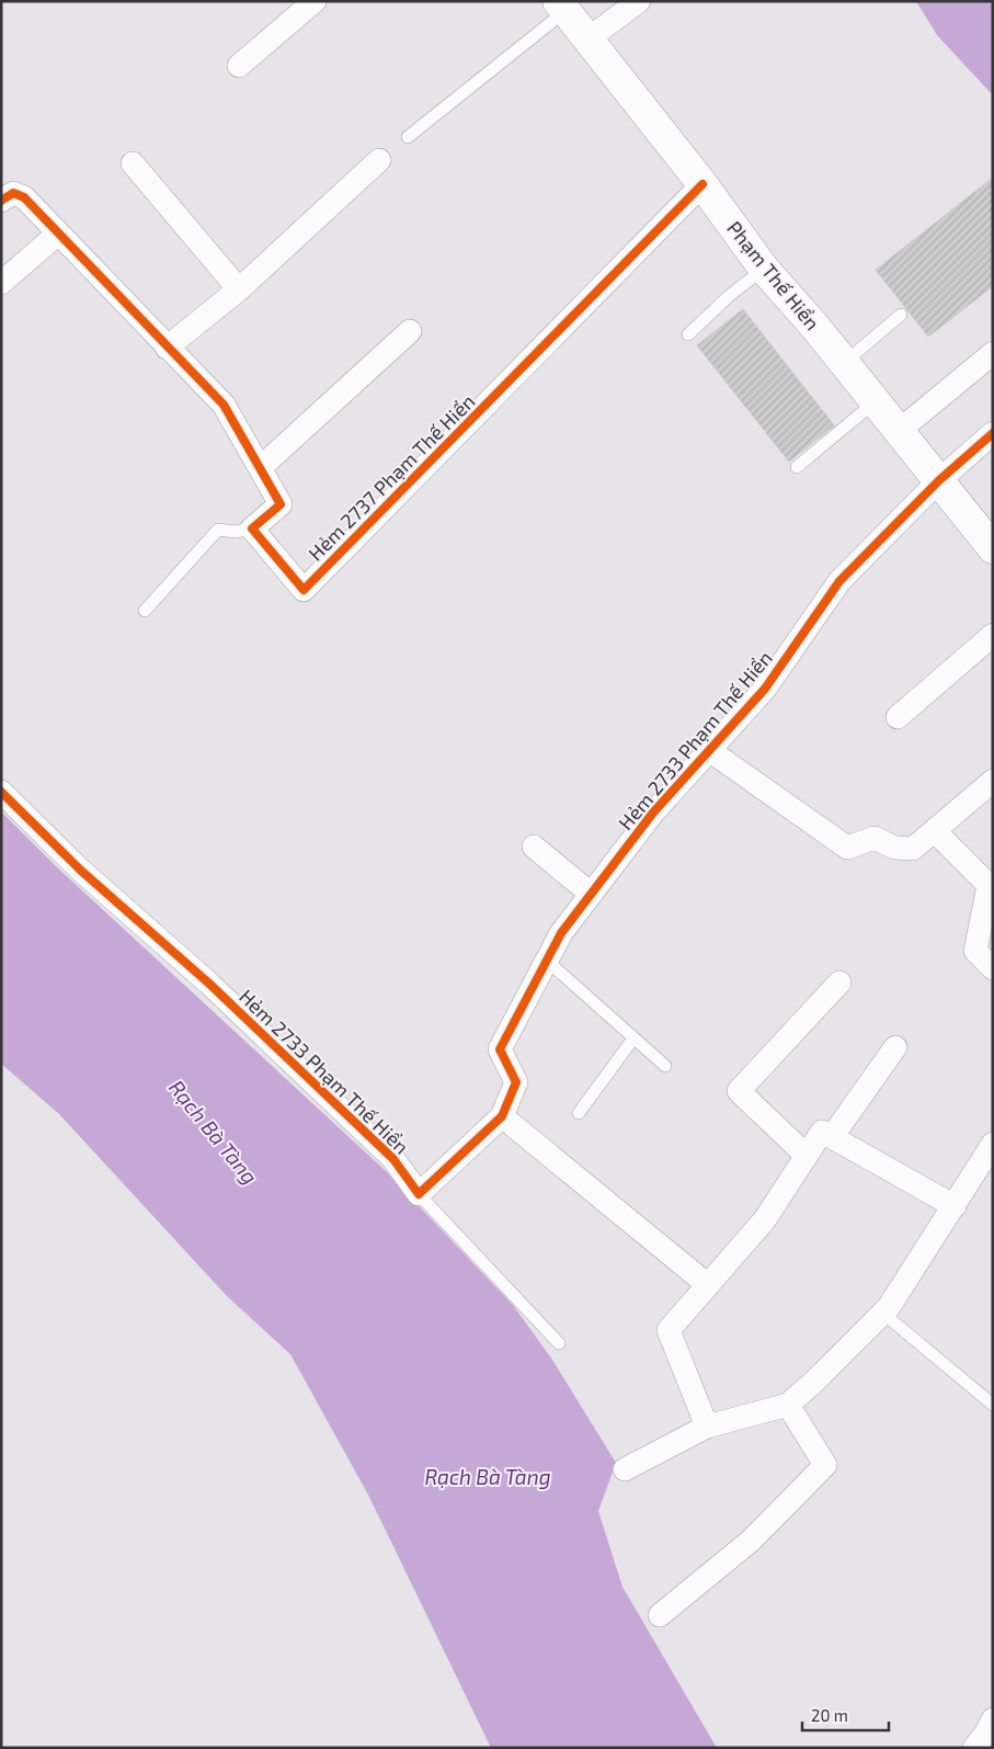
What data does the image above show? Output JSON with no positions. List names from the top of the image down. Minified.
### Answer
{"streets":{"main road":["Phạm Thế Hiển"],"street":["Hẻm 2737 Phạm Thế Hiển","Hẻm 2733 Phạm Thế Hiển"]},"crossings":[["Phạm Thế Hiển","Hẻm 2737 Phạm Thế Hiển"],["Phạm Thế Hiển","Hẻm 2733 Phạm Thế Hiển"]],"water":["Rạch Bà Tàng"],"scale_bar":"20 m"}
